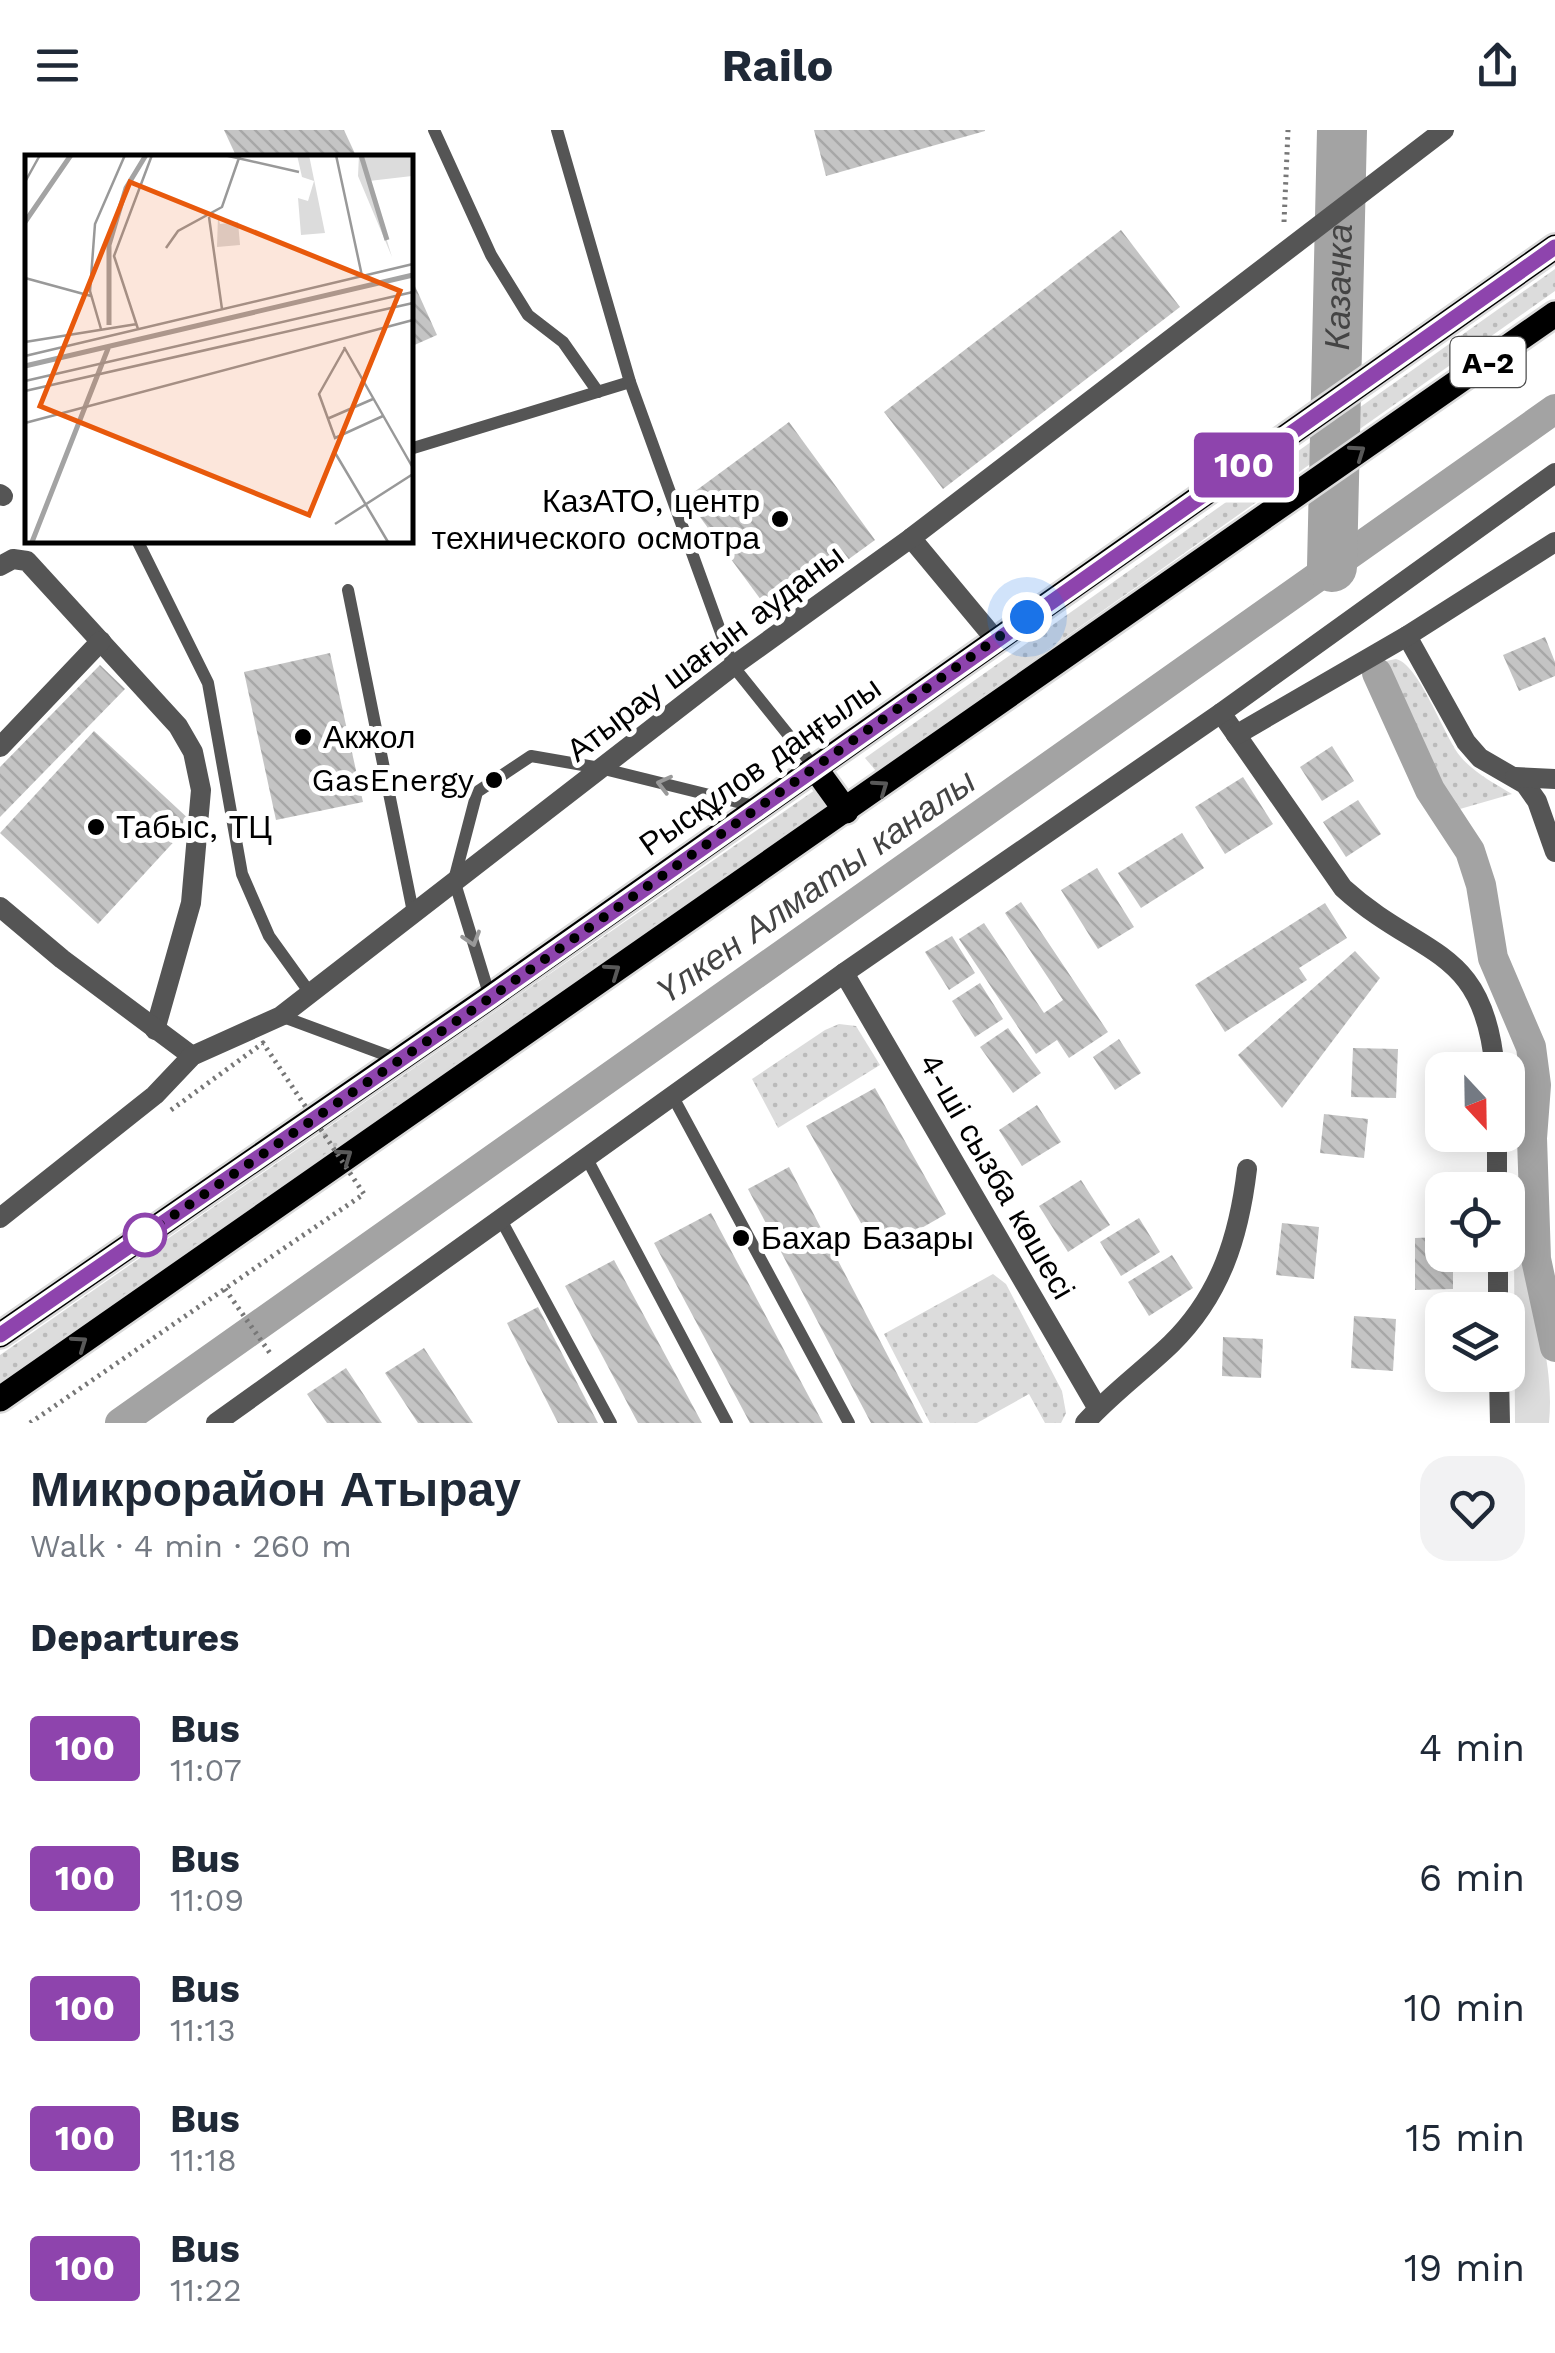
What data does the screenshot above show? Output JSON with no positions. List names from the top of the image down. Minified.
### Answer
{"streets":{"main road":["A-2","Рысқұлов даңғылы"],"street":["Атырау шағын ауданы","4-ші сызба көшесі"]},"water":["Казачка","Үлкен Алматы каналы"],"places":["КазАТО, центр технического осмотра","Акжол","GasEnergy","Табыс, ТЦ","Бахар Базары"],"lines":["bus line 100"],"north":"bottom","page":{"header":"Railo","on_map":"100","heading":[["Микрорайон Атырау","Walk · 4 min · 260 m"],"Departures"],"list":[{"mark":"100","name":"Bus","note":"11:07","value":"4 min"},{"mark":"100","name":"Bus","note":"11:09","value":"6 min"},{"mark":"100","name":"Bus","note":"11:13","value":"10 min"},{"mark":"100","name":"Bus","note":"11:18","value":"15 min"},{"mark":"100","name":"Bus","note":"11:22","value":"19 min"}]}}
